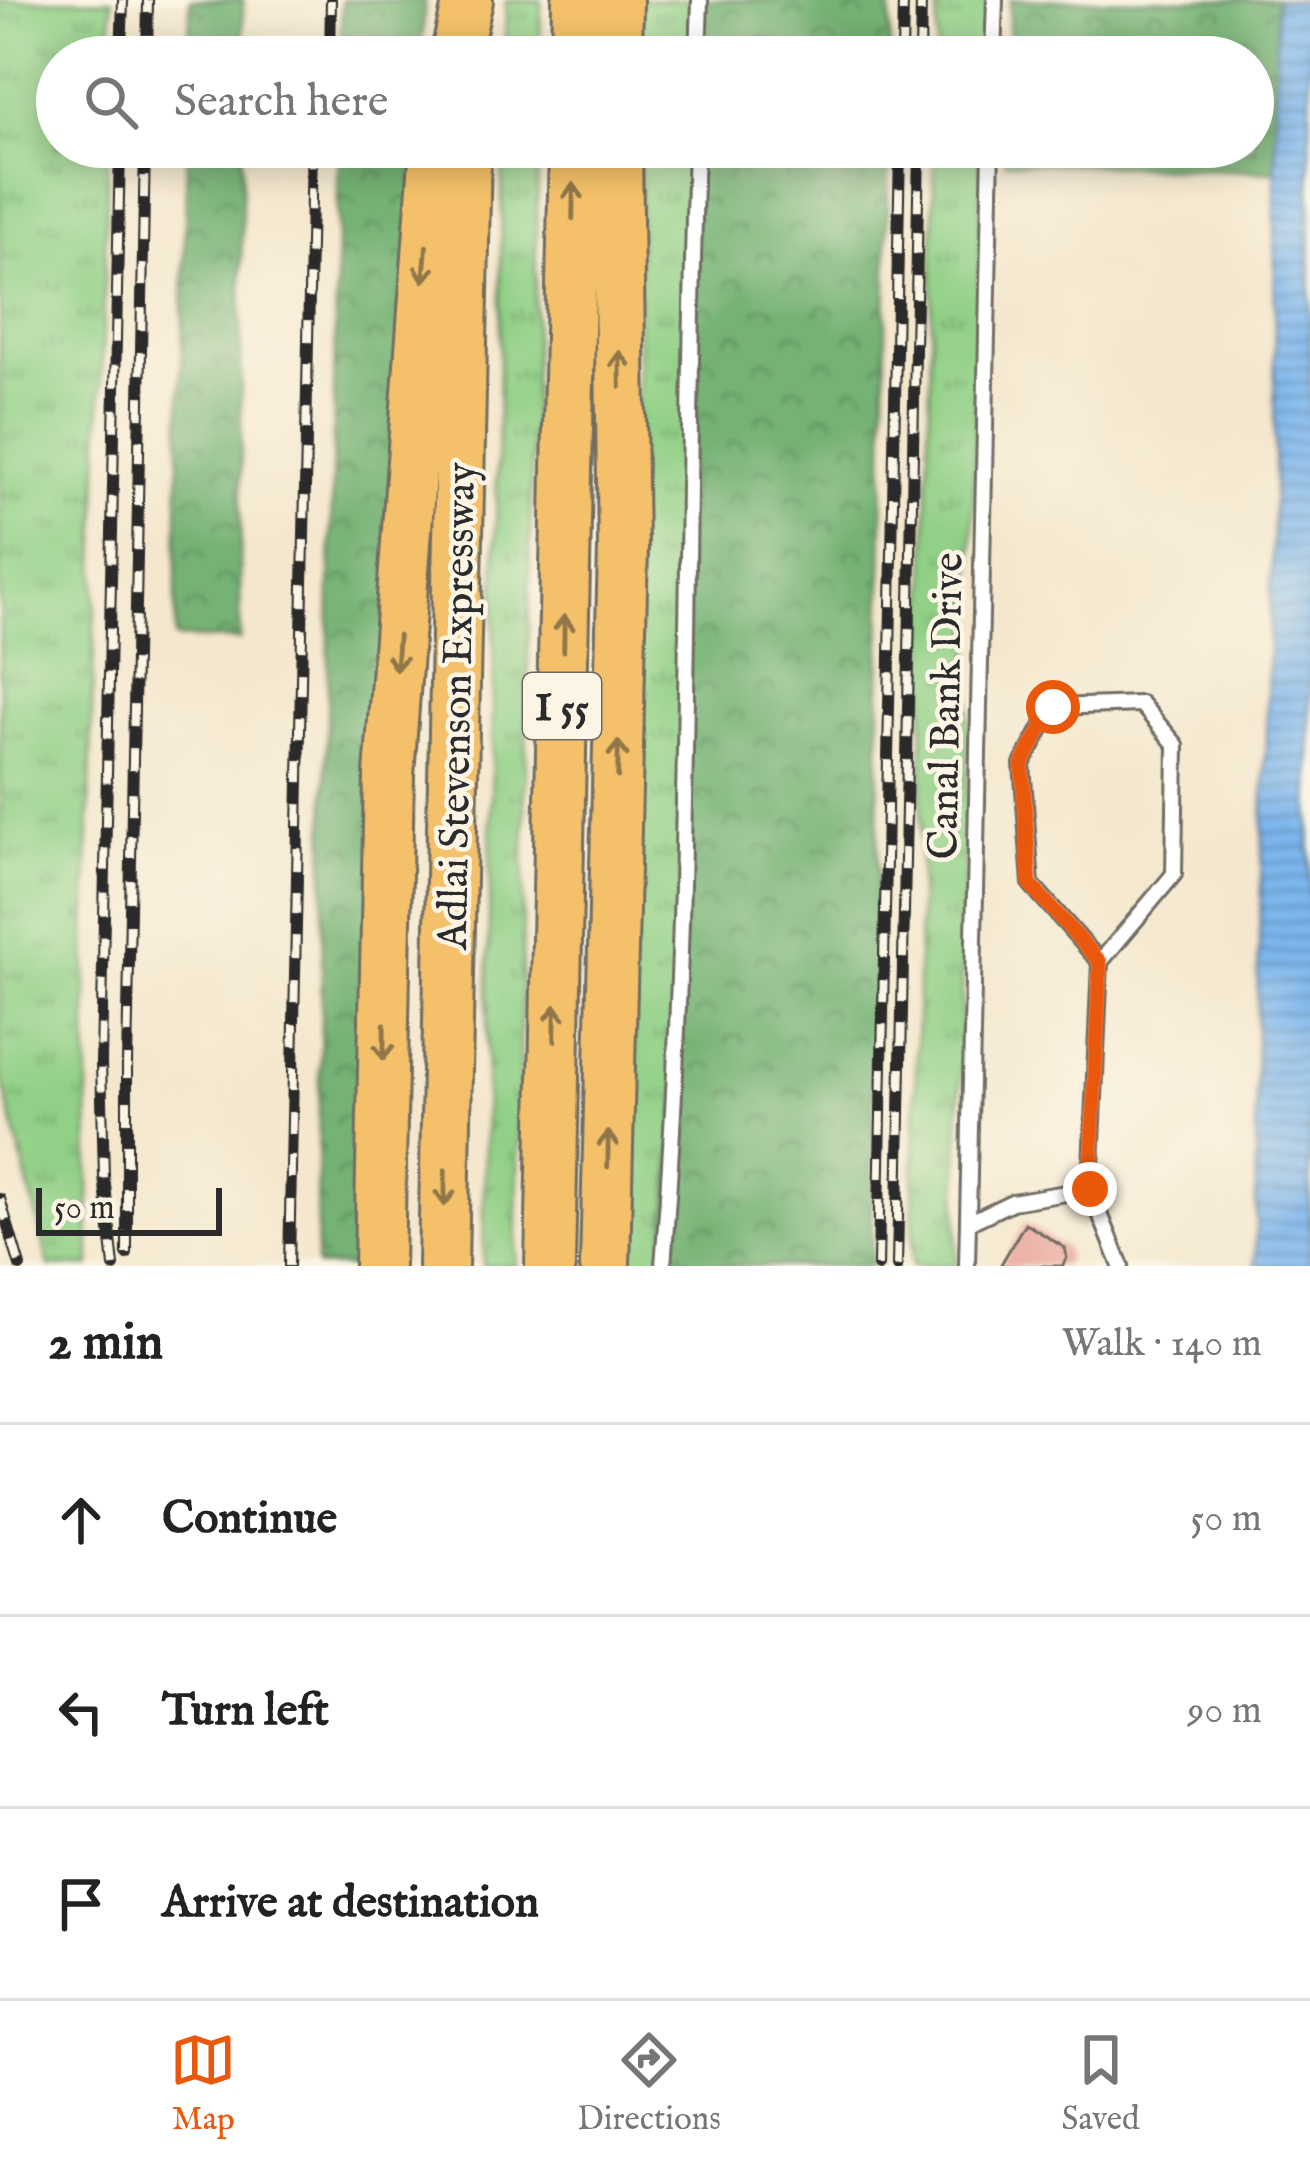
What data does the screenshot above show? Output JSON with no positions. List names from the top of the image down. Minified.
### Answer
{"streets":{"highway":["Adlai Stevenson Expressway","I 55"],"lane":["Canal Bank Drive"]},"scale_bar":"50 m","page":{"search":"Search here","scale":"50 m","heading":["2 min","Walk · 140 m"],"list":[["Continue","50 m"],["Turn left","90 m"],"Arrive at destination"],"nav":["Map","Directions","Saved"]}}
